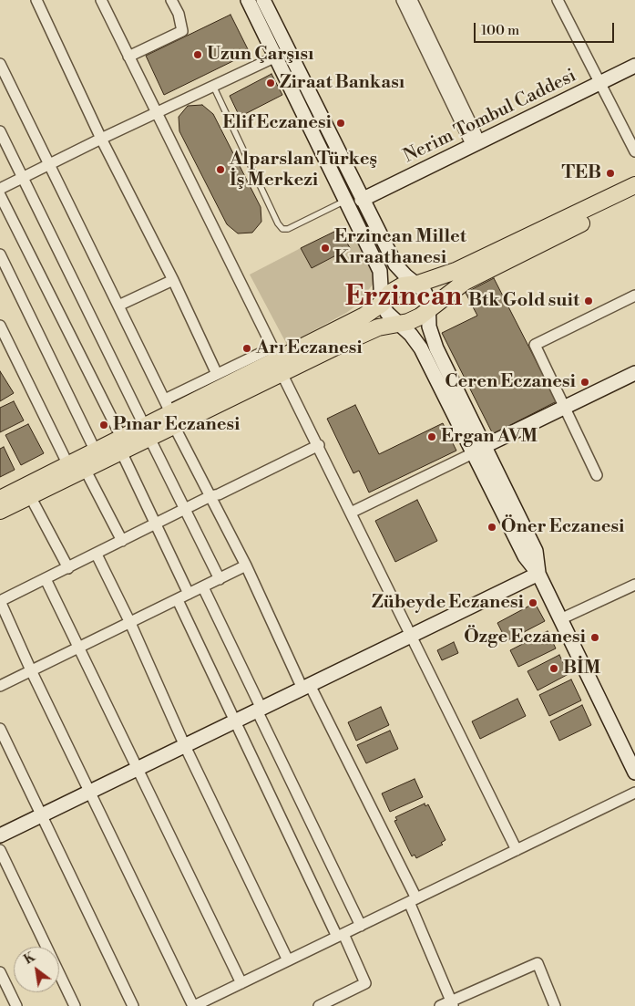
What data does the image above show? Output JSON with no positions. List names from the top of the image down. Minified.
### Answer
{"streets":{"main road":["Nerim Tombul Caddesi"]},"districts":["Erzincan"],"places":["Uzun Çarşısı","Ziraat Bankası","Elif Eczanesi","Alparslan Türkeş İş Merkezi","TEB","Erzincan Millet Kıraathanesi","Btk Gold suit","Arı Eczanesi","Ceren Eczanesi","Pınar Eczanesi","Ergan AVM","Öner Eczanesi","Zübeyde Eczanesi","Özge Eczanesi","BİM"],"scale_bar":"100 m","north":"top left"}
